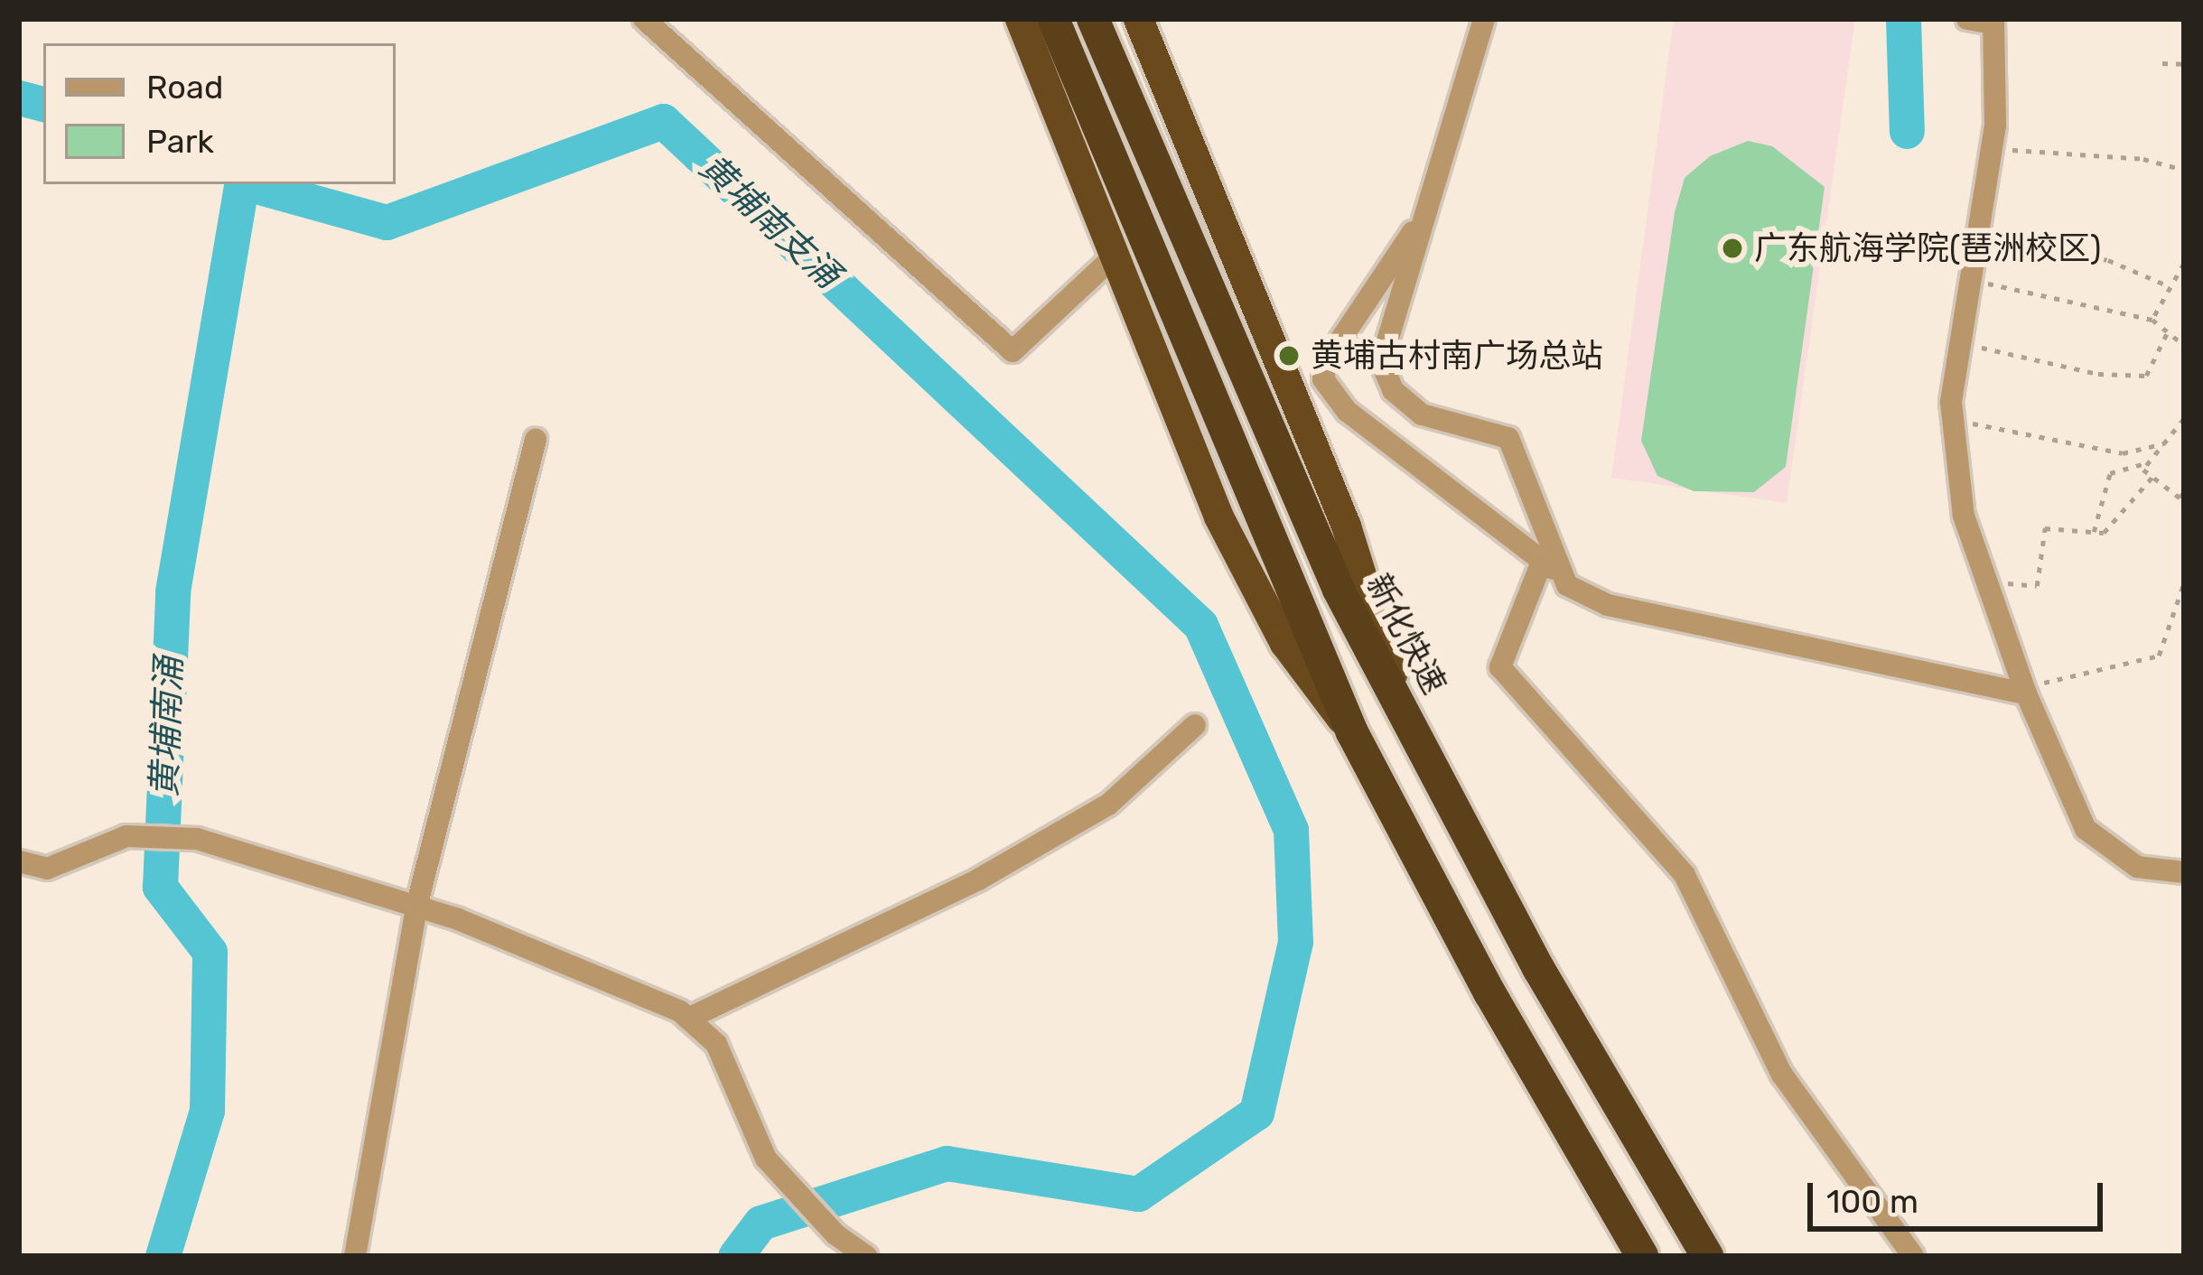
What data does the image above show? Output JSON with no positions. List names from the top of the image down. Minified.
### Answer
{"streets":{"highway":["新化快速"]},"water":["黄埔南支涌","黄埔南涌"],"places":["广东航海学院(琶洲校区)","黄埔古村南广场总站"],"legend":["Road","Park"],"scale_bar":"100 m"}
